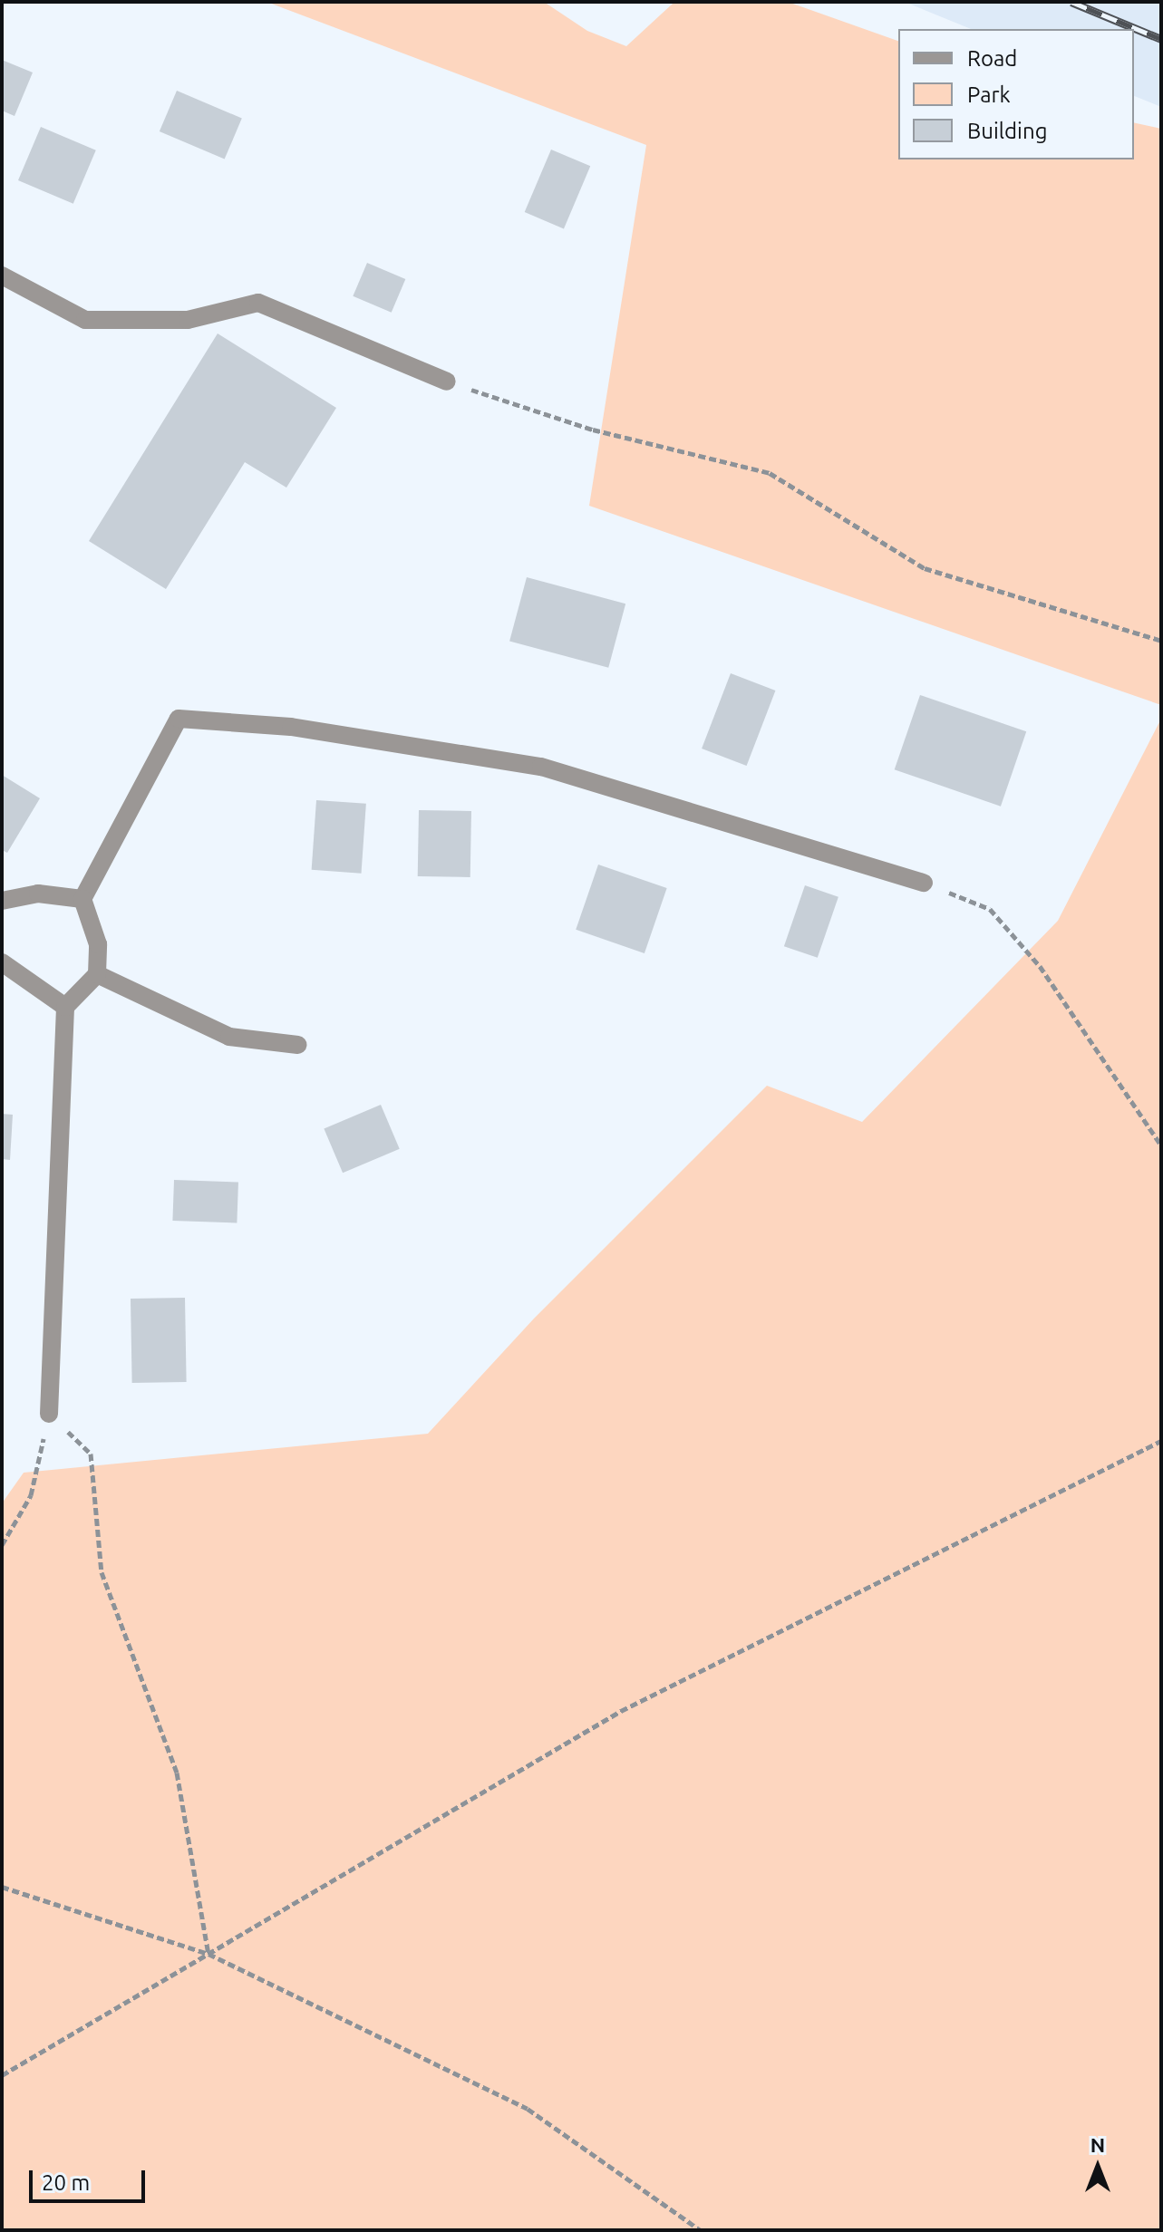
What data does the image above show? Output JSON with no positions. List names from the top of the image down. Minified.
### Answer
{"legend":["Road","Park","Building"],"scale_bar":"20 m","north":"top"}
